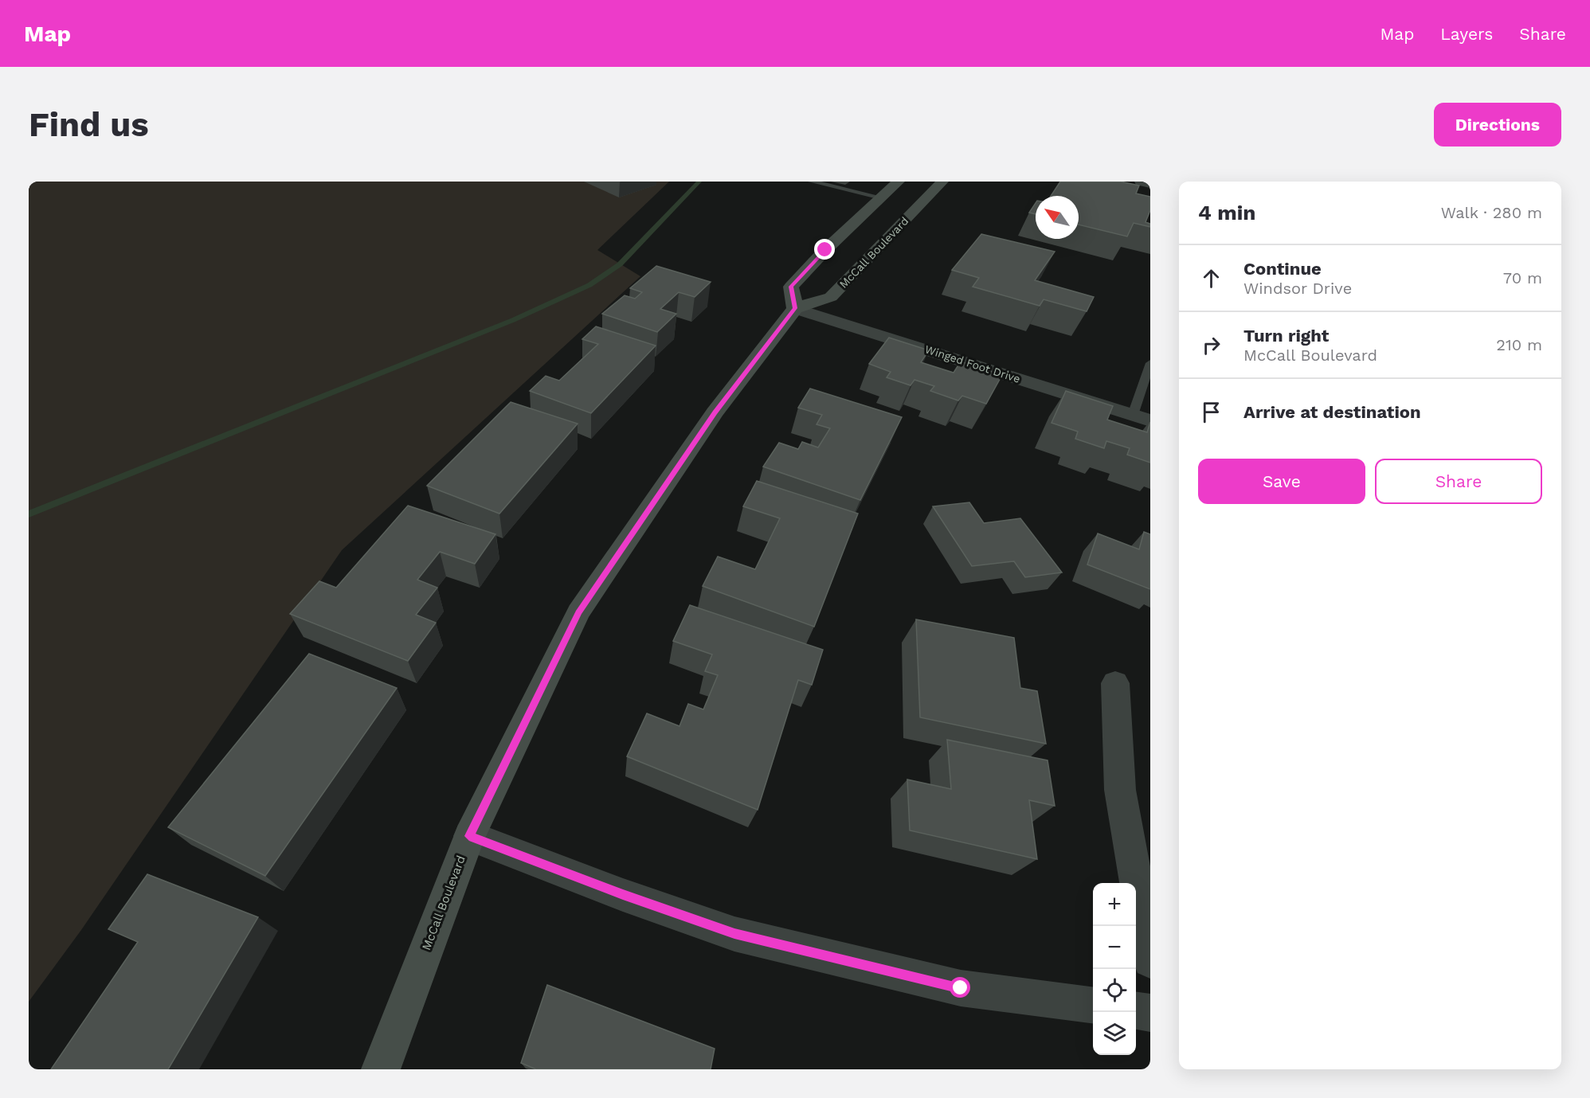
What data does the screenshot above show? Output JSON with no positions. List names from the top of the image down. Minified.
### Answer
{"streets":{"main road":["McCall Boulevard"],"street":["Winged Foot Drive"]},"crossings":[["McCall Boulevard","Winged Foot Drive"]],"north":"top left","page":{"header":"Map","nav":["Map","Layers","Share"],"buttons":["Directions",["Save","Share"]],"title":"Find us","heading":["4 min","Walk · 280 m"],"list":[["Continue","Windsor Drive","70 m"],["Turn right","McCall Boulevard","210 m"],"Arrive at destination"],"map_buttons":["+","−"]}}
